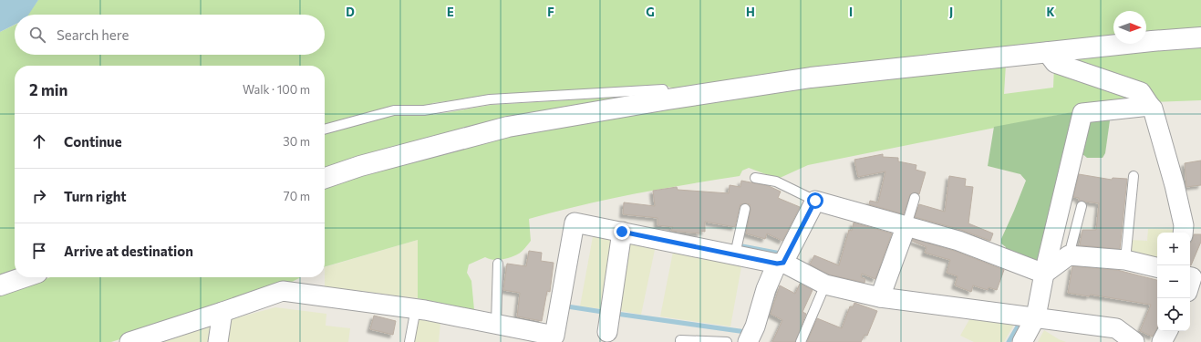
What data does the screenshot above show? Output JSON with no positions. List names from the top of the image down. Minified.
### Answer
{"north":"right","page":{"search":"Search here","heading":["2 min","Walk · 100 m"],"list":[["Continue","30 m"],["Turn right","70 m"],"Arrive at destination"],"map_buttons":["+","−"]},"grid":{"columns":["D","E","F","G","H","I","J","K"]}}
